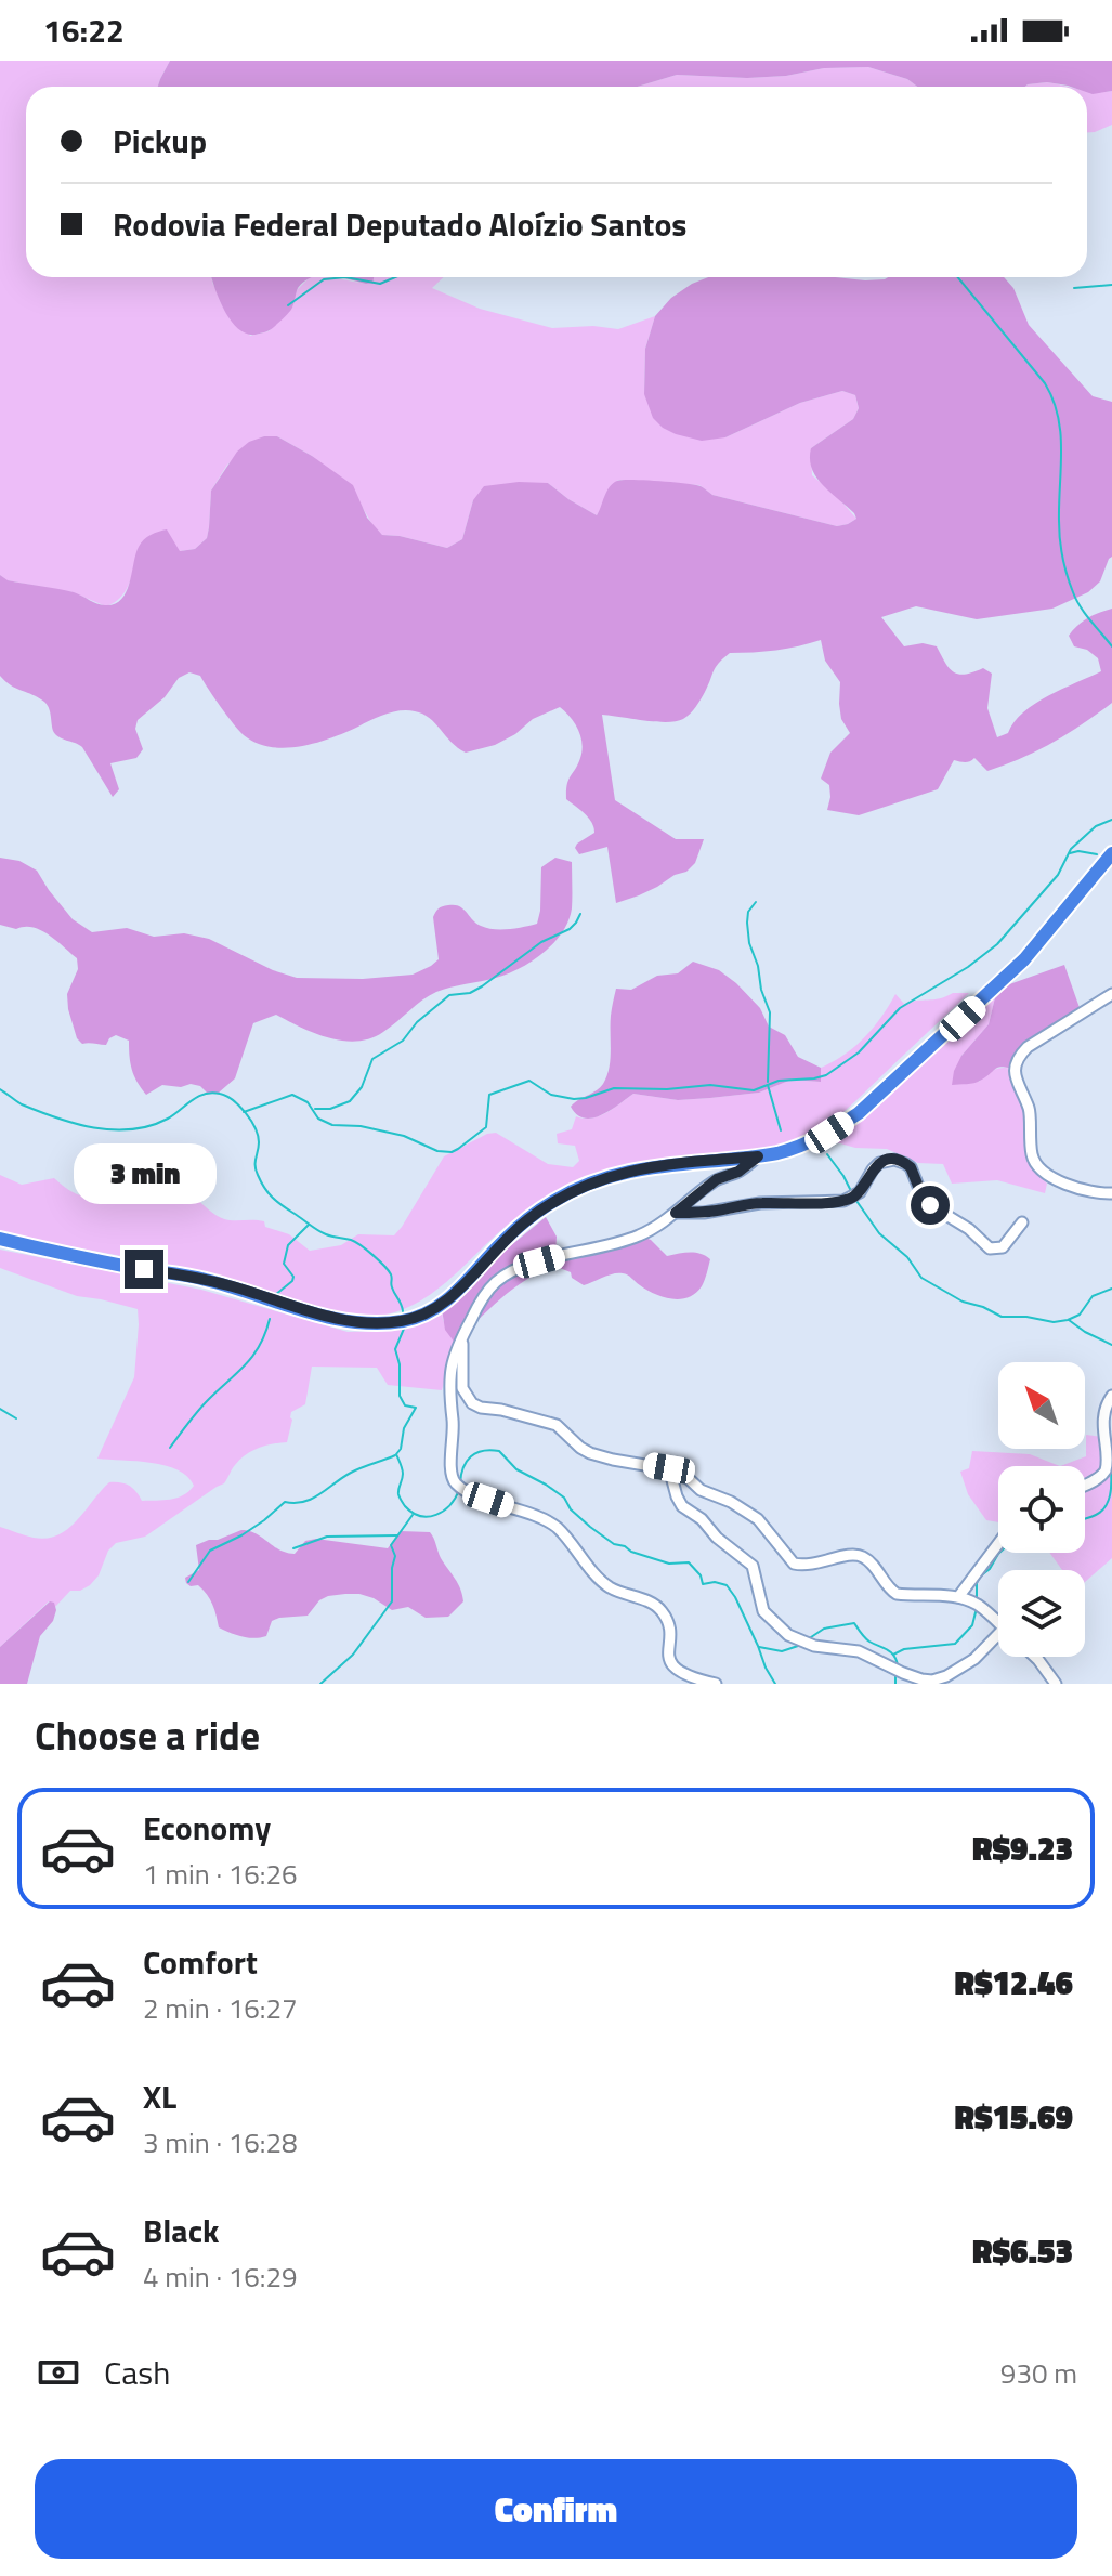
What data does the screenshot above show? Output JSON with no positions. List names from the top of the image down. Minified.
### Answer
{"north":"top left","page":{"status":"16:22","banner":["Pickup","Rodovia Federal Deputado Aloízio Santos"],"bubble":"3 min","heading":"Choose a ride","list":[{"name":"Economy","note":"1 min · 16:26","value":"R$9.23"},{"name":"Comfort","note":"2 min · 16:27","value":"R$12.46"},{"name":"XL","note":"3 min · 16:28","value":"R$15.69"},{"name":"Black","note":"4 min · 16:29","value":"R$6.53"}],"pay":["Cash","930 m"],"buttons":"Confirm"}}
